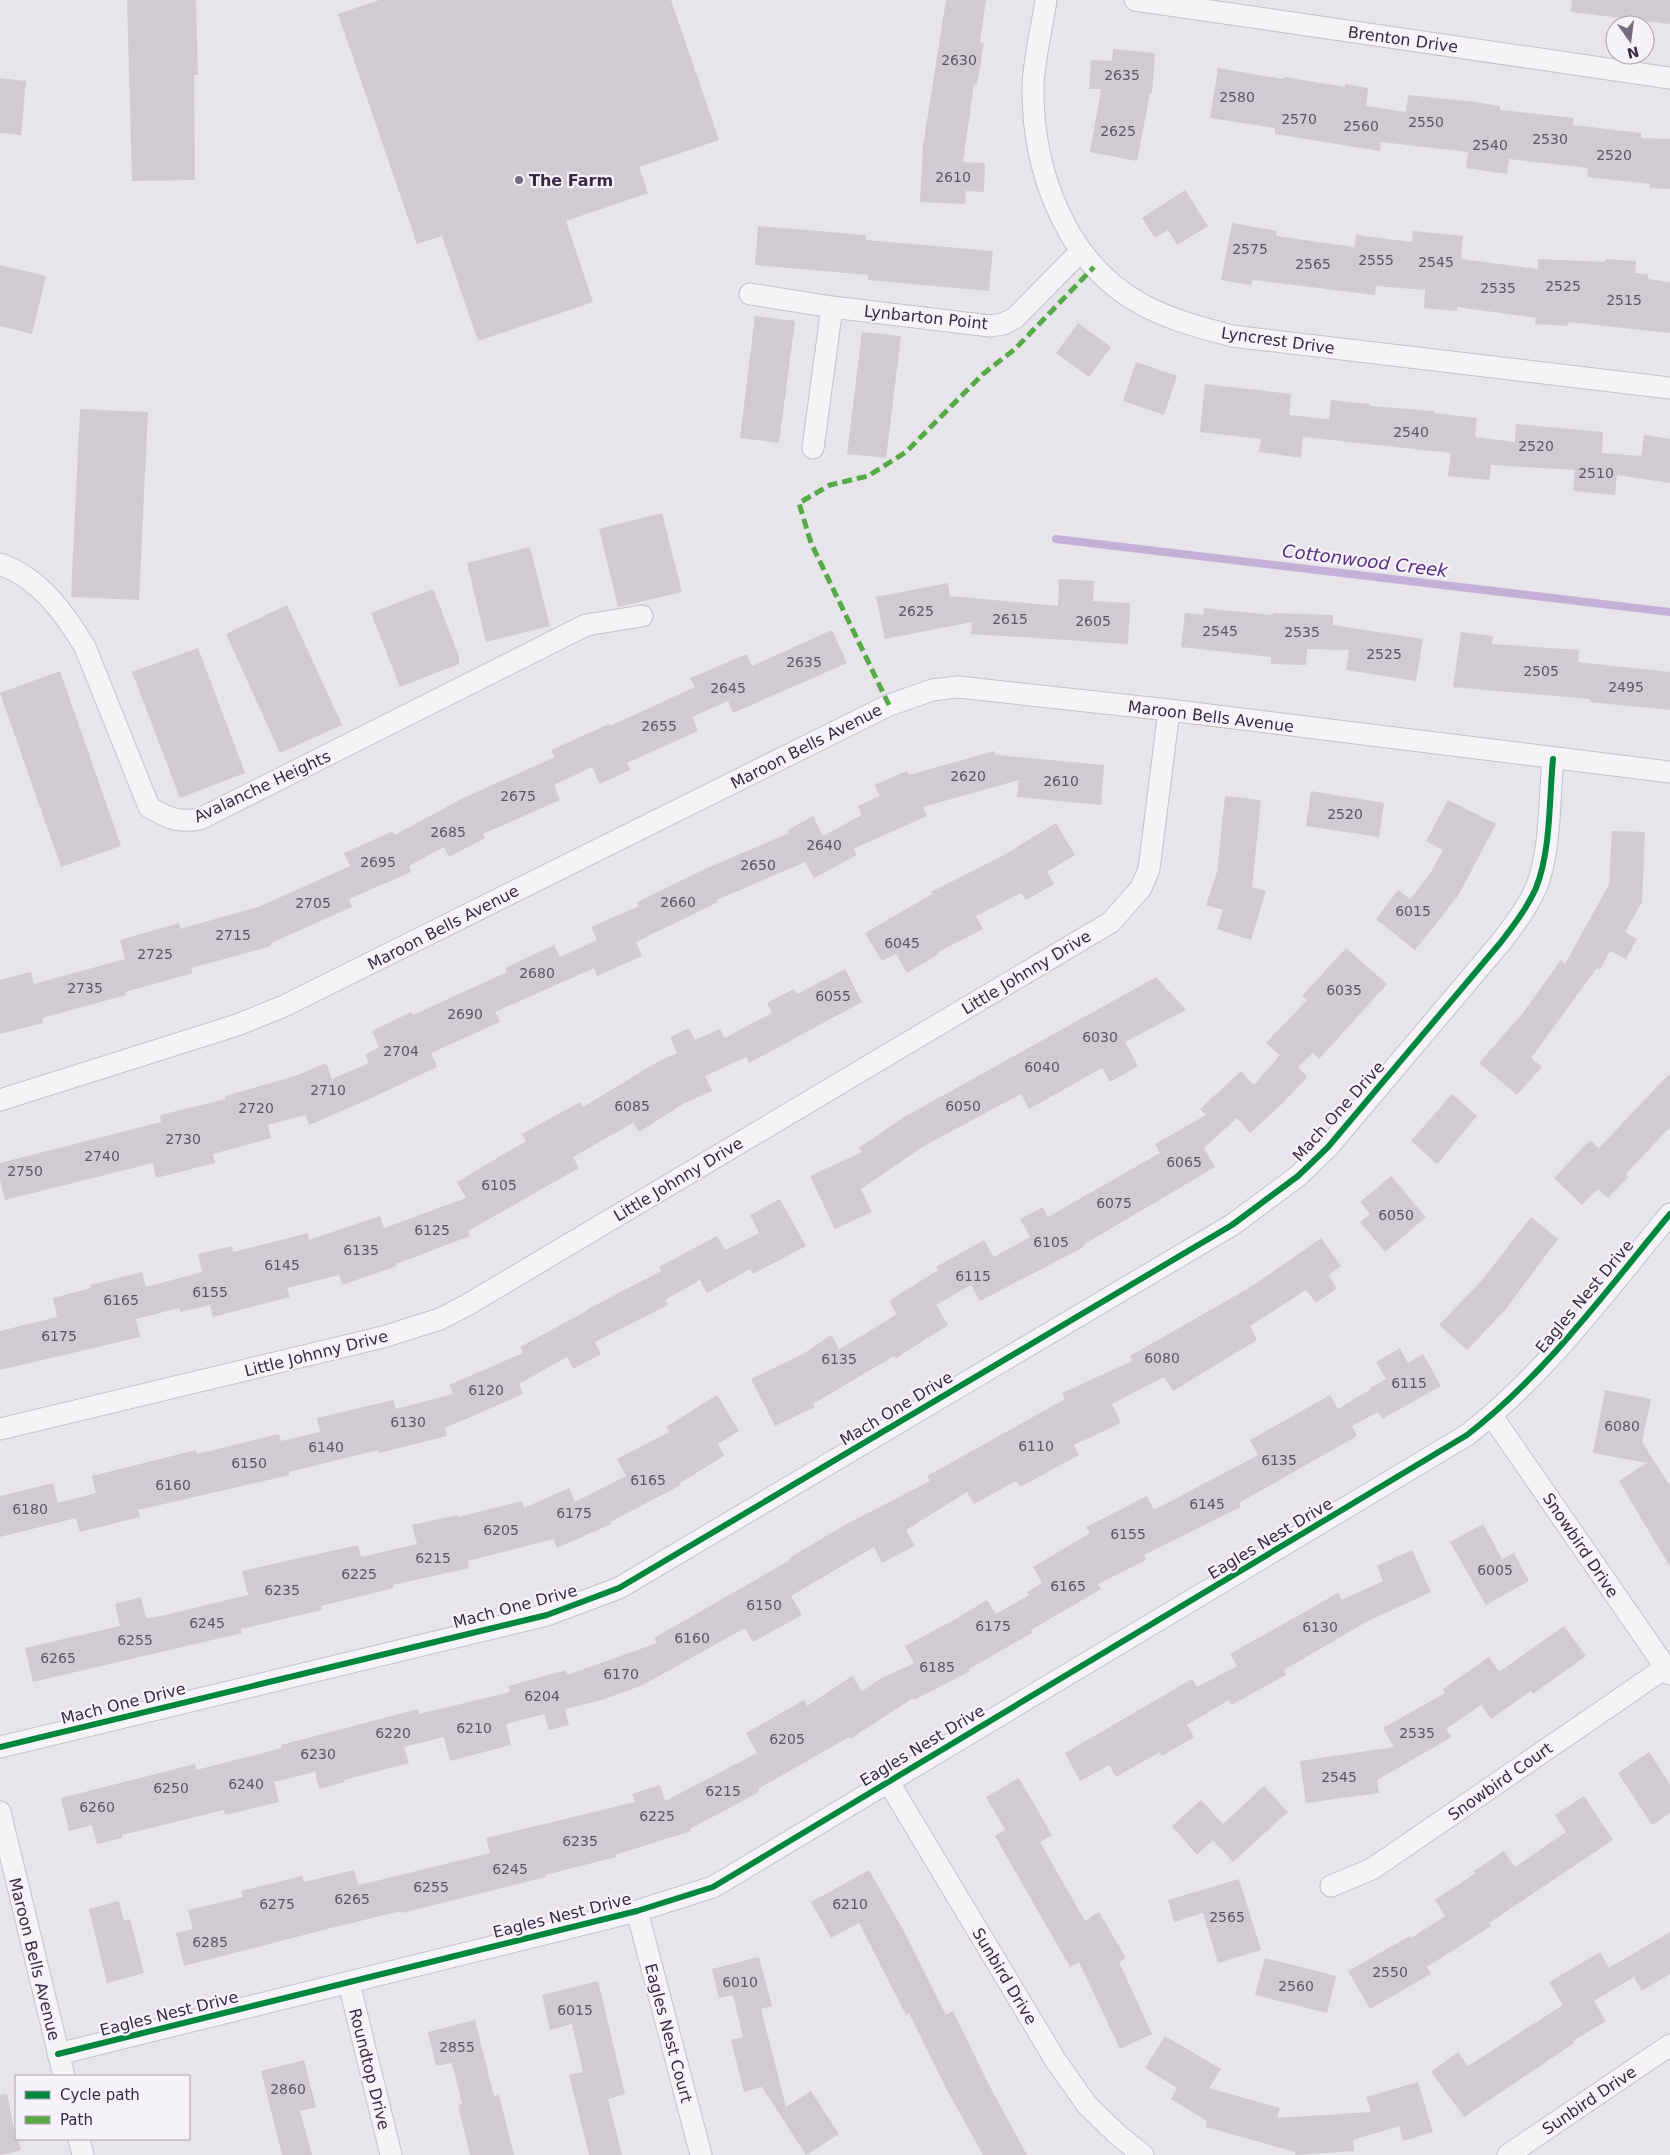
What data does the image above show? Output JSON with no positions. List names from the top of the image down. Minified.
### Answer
{"streets":{"street":["Brenton Drive","Lynbarton Point","Lyncrest Drive","Maroon Bells Avenue","Avalanche Heights","Little Johnny Drive","Mach One Drive","Eagles Nest Drive","Snowbird Drive","Snowbird Court","Sunbird Drive","Eagles Nest Court","Roundtop Drive"]},"crossings":[["Lynbarton Point","Lyncrest Drive"],["Maroon Bells Avenue","Little Johnny Drive"],["Maroon Bells Avenue","Mach One Drive"],["Maroon Bells Avenue","Eagles Nest Drive"],["Eagles Nest Drive","Snowbird Drive"],["Eagles Nest Drive","Sunbird Drive"],["Eagles Nest Drive","Eagles Nest Court"],["Eagles Nest Drive","Roundtop Drive"],["Snowbird Drive","Snowbird Court"]],"water":["Cottonwood Creek"],"places":["The Farm"],"house_numbers":["2630","2635","2580","2570","2550","2560","2625","2530","2540","2520","2610","2575","2555","2545","2565","2525","2535","2515","2540","2520","2510","2625","2615","2605","2545","2535","2525","2635","2505","2495","2645","2655","2620","2610","2675","2520","2685","2640","2695","2650","2660","2705","6015","2715","6045","2725","2680","2735","6035","6055","2690","6030","2704","6040","2710","6085","6050","2720","2730","2740","6065","2750","6105","6075","6050","6125","6105","6135","6145","6115","6155","6165","6175","6080","6135","6115","6120","6130","6080","6110","6140","6135","6150","6165","6160","6145","6180","6175","6205","6155","6215","6005","6225","6165","6235","6150","6245","6175","6130","6160","6255","6265","6185","6170","6204","6210","6220","2535","6205","6230","2545","6240","6250","6215","6260","6225","6235","6245","6255","6265","6275","6210","2565","6285","2550","6010","2560","6015","2855","2860"],"legend":["Cycle path","Path"],"north":"bottom"}
